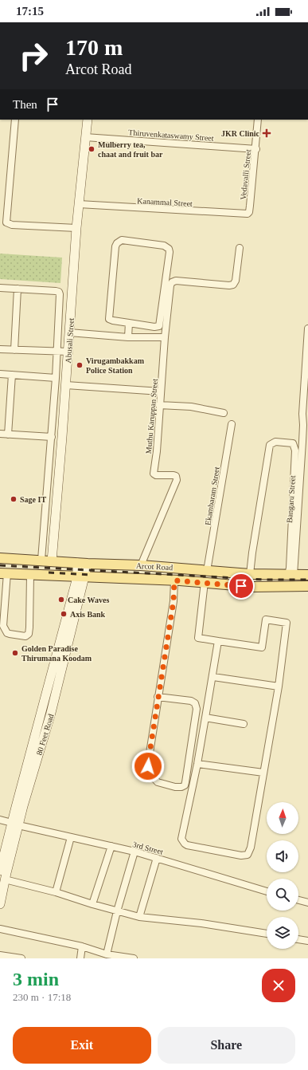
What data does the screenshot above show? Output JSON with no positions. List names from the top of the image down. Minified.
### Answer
{"streets":{"main road":["Arcot Road"],"street":["Thiruvenkataswamy Street","Vedavalli Street","Kanammal Street","Abusali Street","Muthu Karuppan Street","Ekambaram Street","Bangaru Street","80 Feet Road","3rd Street"]},"crossings":[["Thiruvenkataswamy Street","Vedavalli Street"],["Thiruvenkataswamy Street","Abusali Street"],["Vedavalli Street","Kanammal Street"],["Kanammal Street","Abusali Street"],["Abusali Street","Arcot Road"],["Muthu Karuppan Street","Arcot Road"],["Ekambaram Street","Arcot Road"],["Bangaru Street","Arcot Road"],["Arcot Road","80 Feet Road"],["80 Feet Road","3rd Street"]],"places":{"health":["JKR Clinic"],"other":["Mulberry tea, chaat and fruit bar","Virugambakkam Police Station","Sage IT","Cake Waves","Axis Bank","Golden Paradise Thirumana Koodam"]},"north":"top","page":{"status":"17:15","turn":["170 m","Arcot Road"],"then":"Then","heading":["3 min","230 m · 17:18"],"buttons":["Exit","Share"]}}
